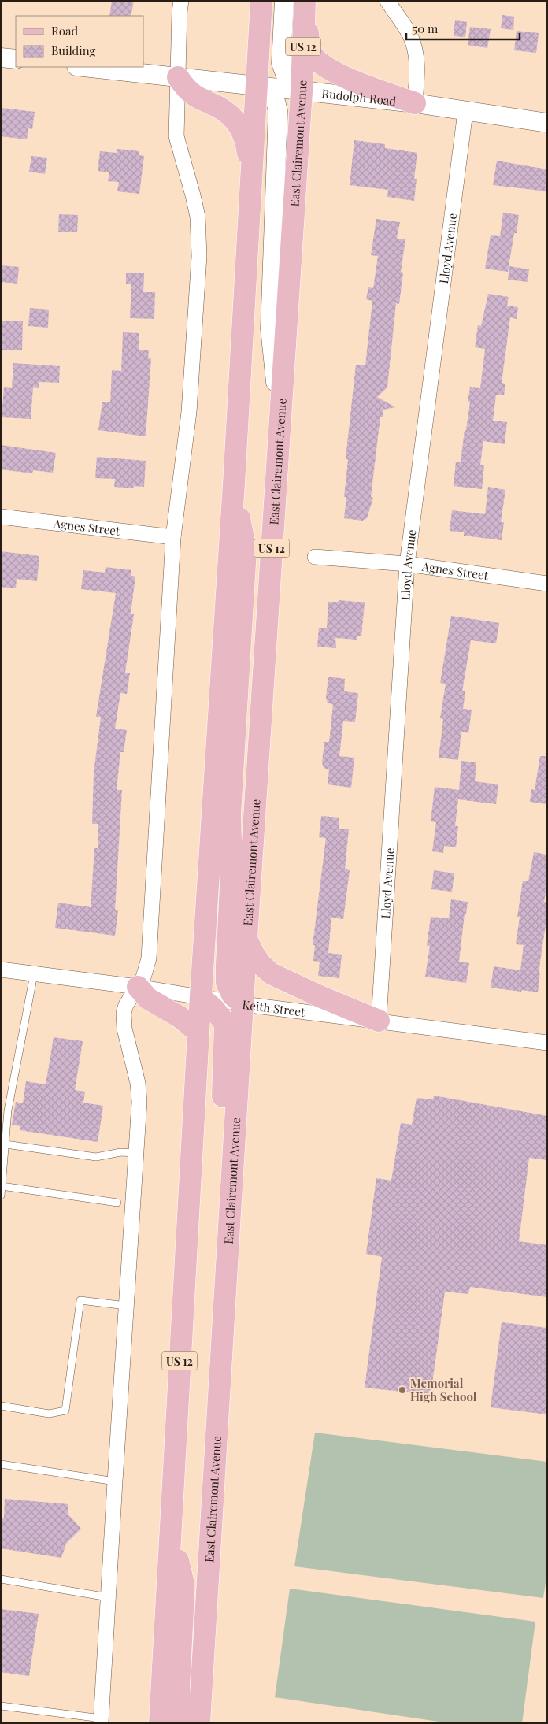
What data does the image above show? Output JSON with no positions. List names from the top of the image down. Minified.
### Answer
{"streets":{"main road":["US 12","East Clairemont Avenue"],"street":["Rudolph Road","Lloyd Avenue","Agnes Street","Keith Street"]},"crossings":[["US 12","Rudolph Road"],["US 12","Keith Street"],["Rudolph Road","East Clairemont Avenue"],["Rudolph Road","Lloyd Avenue"],["East Clairemont Avenue","Keith Street"],["Lloyd Avenue","Agnes Street"],["Lloyd Avenue","Keith Street"]],"places":["Memorial High School"],"legend":["Road","Building"],"scale_bar":"50 m"}
